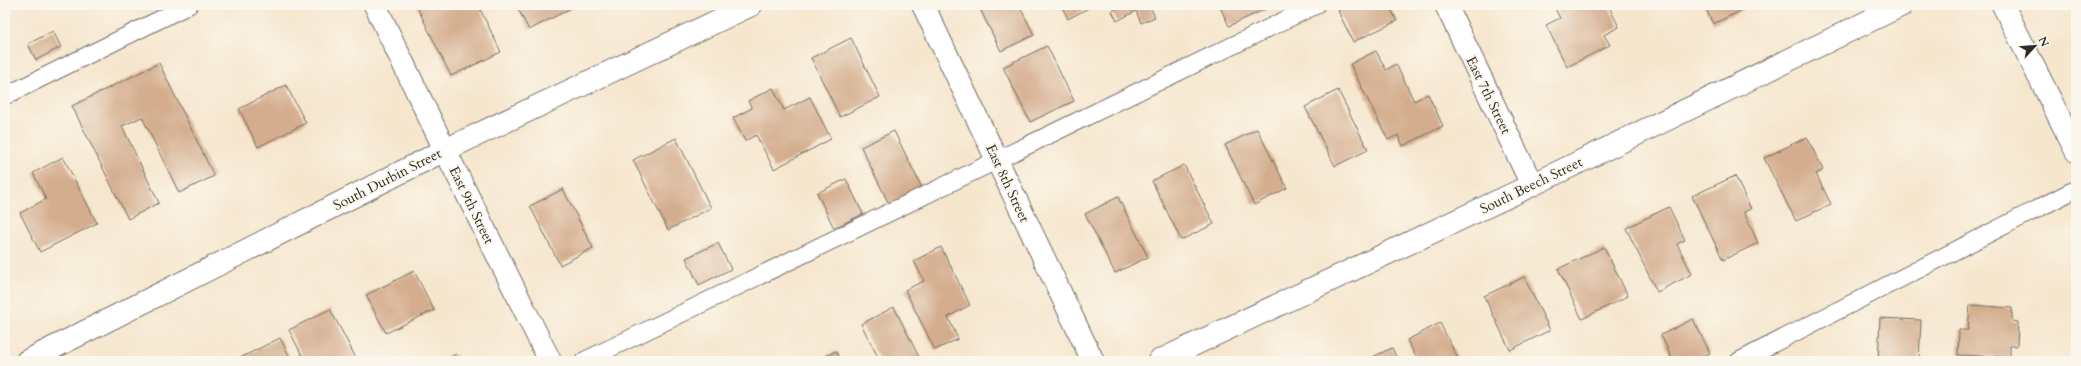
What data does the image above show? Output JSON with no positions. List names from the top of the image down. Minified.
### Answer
{"streets":{"street":["East 7th Street","South Durbin Street","East 8th Street","South Beech Street","East 9th Street"]},"crossings":[["East 7th Street","South Beech Street"],["South Durbin Street","East 9th Street"]],"north":"top right"}
